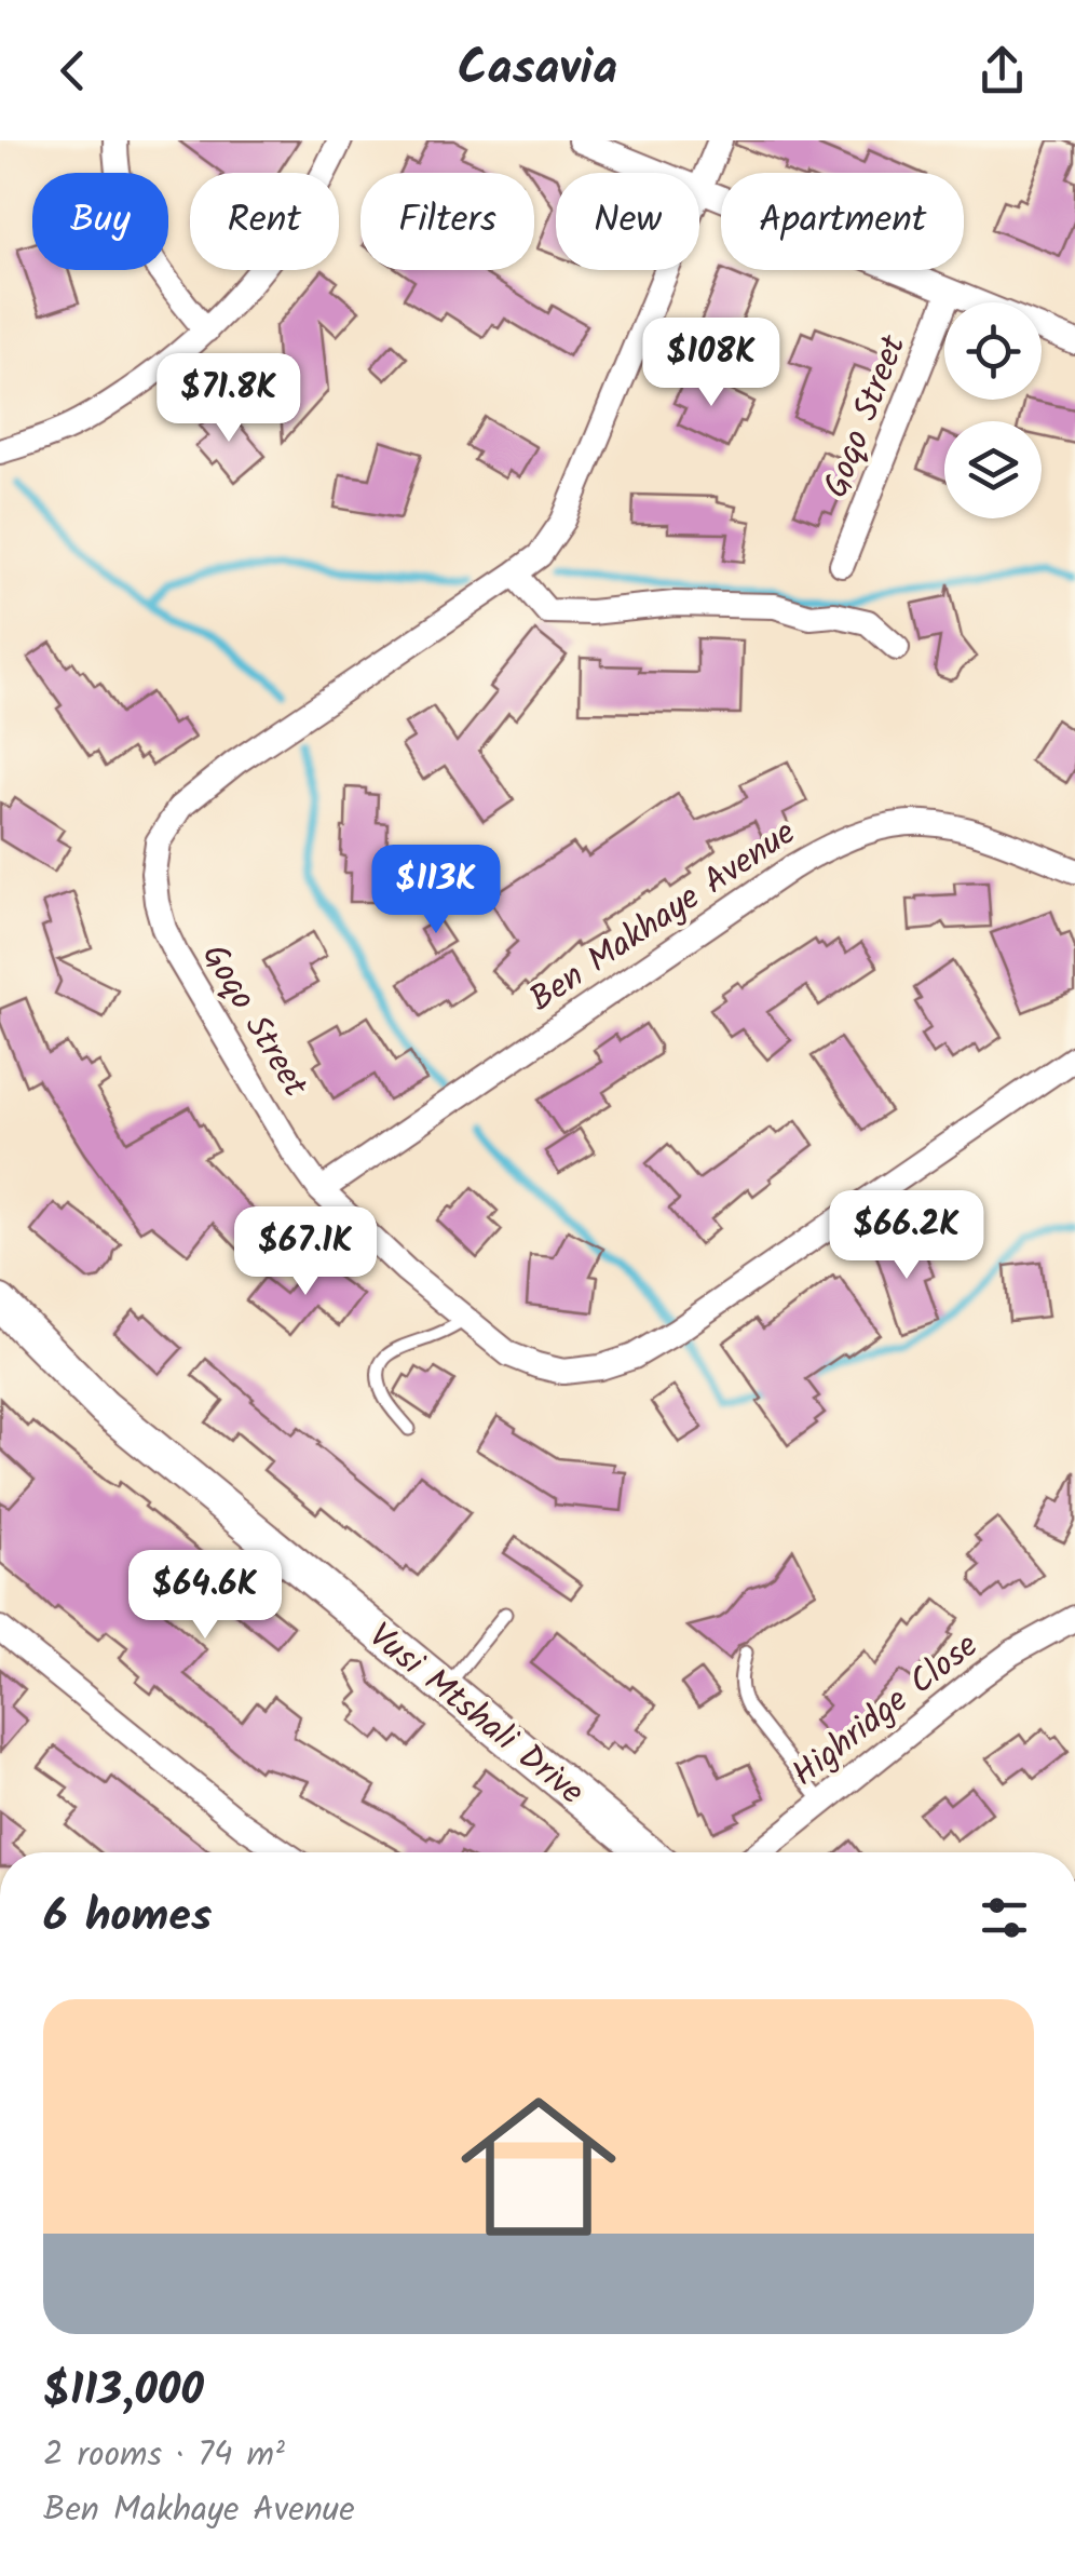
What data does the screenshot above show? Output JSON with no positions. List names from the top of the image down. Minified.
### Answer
{"streets":{"street":["Goqo Street","Ben Makhaye Avenue","Highridge Close","Vusi Mtshali Drive"]},"crossings":[["Goqo Street","Ben Makhaye Avenue"]],"page":{"header":"Casavia","chip":["Buy","Rent","Filters","New","Apartment"],"price":["$108K","$71.8K","$113K","$66.2K","$67.1K","$64.6K"],"heading":"6 homes","list":[{"name":"$113,000","note":"2 rooms · 74 m² · Ben Makhaye Avenue"}]}}
